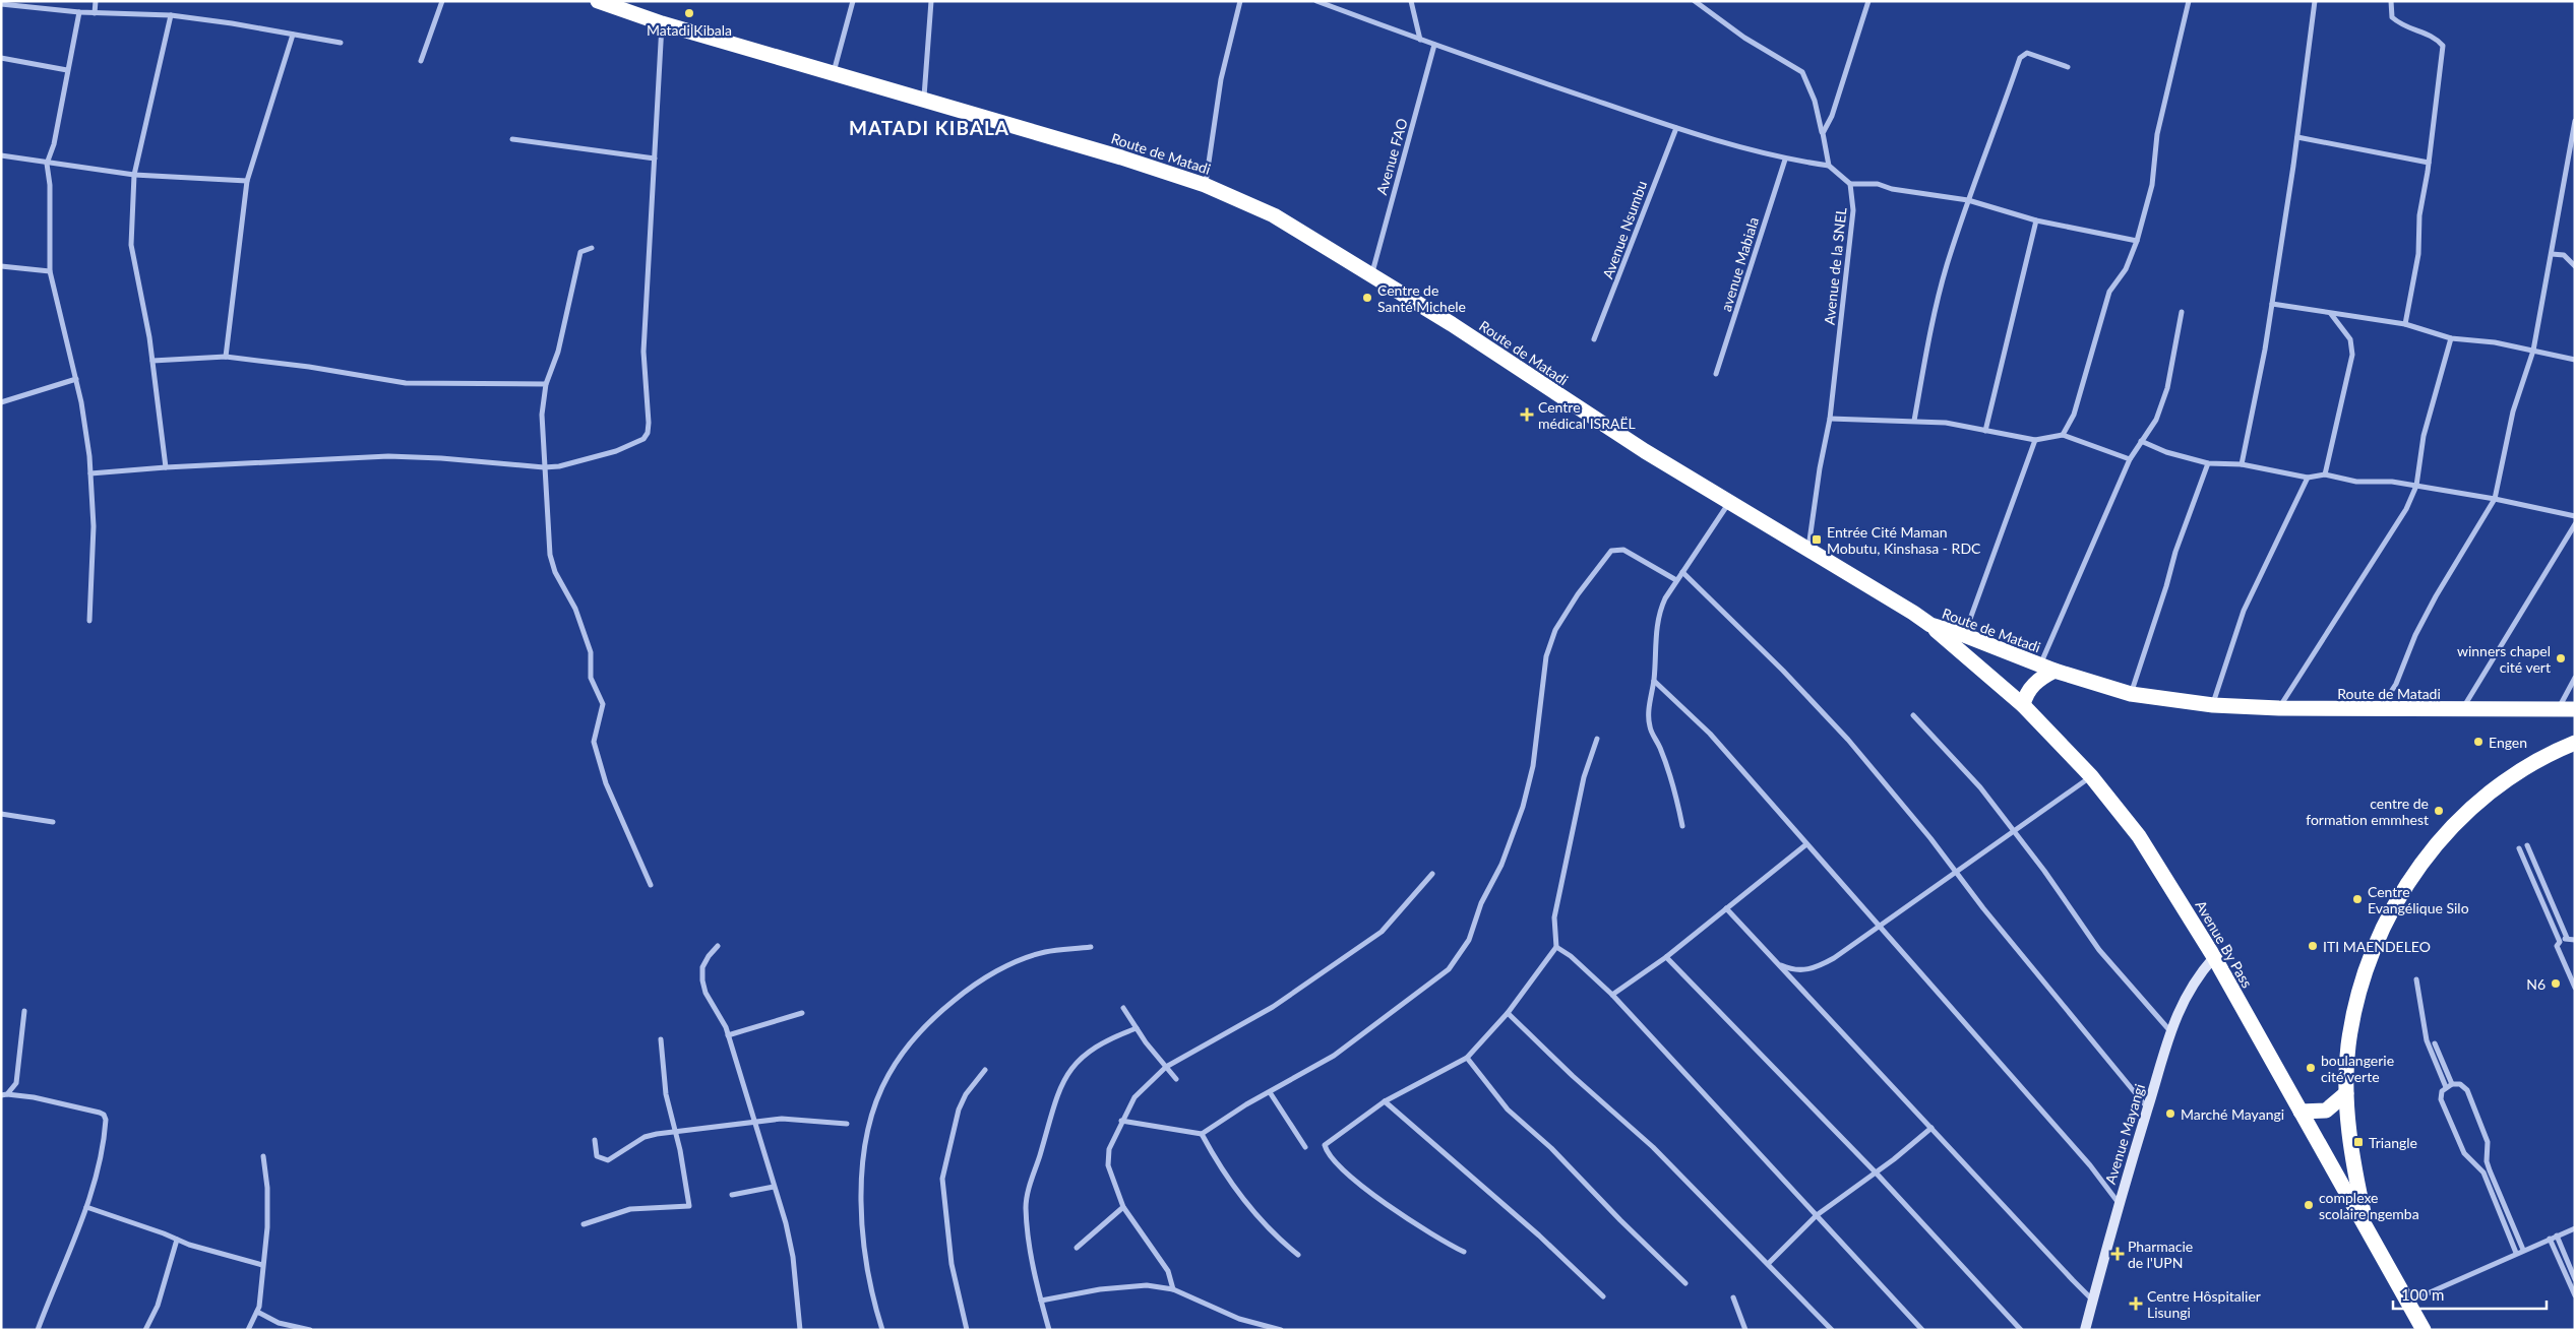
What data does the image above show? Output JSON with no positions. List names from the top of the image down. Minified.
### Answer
{"streets":{"highway":["Route de Matadi","Avenue By Pass"],"street":["Avenue FAO","Avenue Nsumbu","avenue Mabiala","Avenue de la SNEL","Avenue Mayangi"]},"crossings":[["Route de Matadi","Avenue FAO"],["Route de Matadi","Avenue de la SNEL"],["Route de Matadi","Avenue By Pass"],["Avenue By Pass","Avenue Mayangi"]],"districts":["MATADI KIBALA"],"places":{"other":["Matadi Kibala","Centre de Santé Michele","winners chapel cité vert","Engen","centre de formation emmhest","Centre Evangélique Silo","ITI MAENDELEO","N6","boulangerie cité verte","Marché Mayangi","complexe scolaire ngemba"],"health":["Centre médical ISRAËL","Pharmacie de l'UPN","Centre Hôspitalier Lisungi"],"transit":["Entrée Cité Maman Mobutu, Kinshasa - RDC","Triangle"]},"scale_bar":"100 m"}
